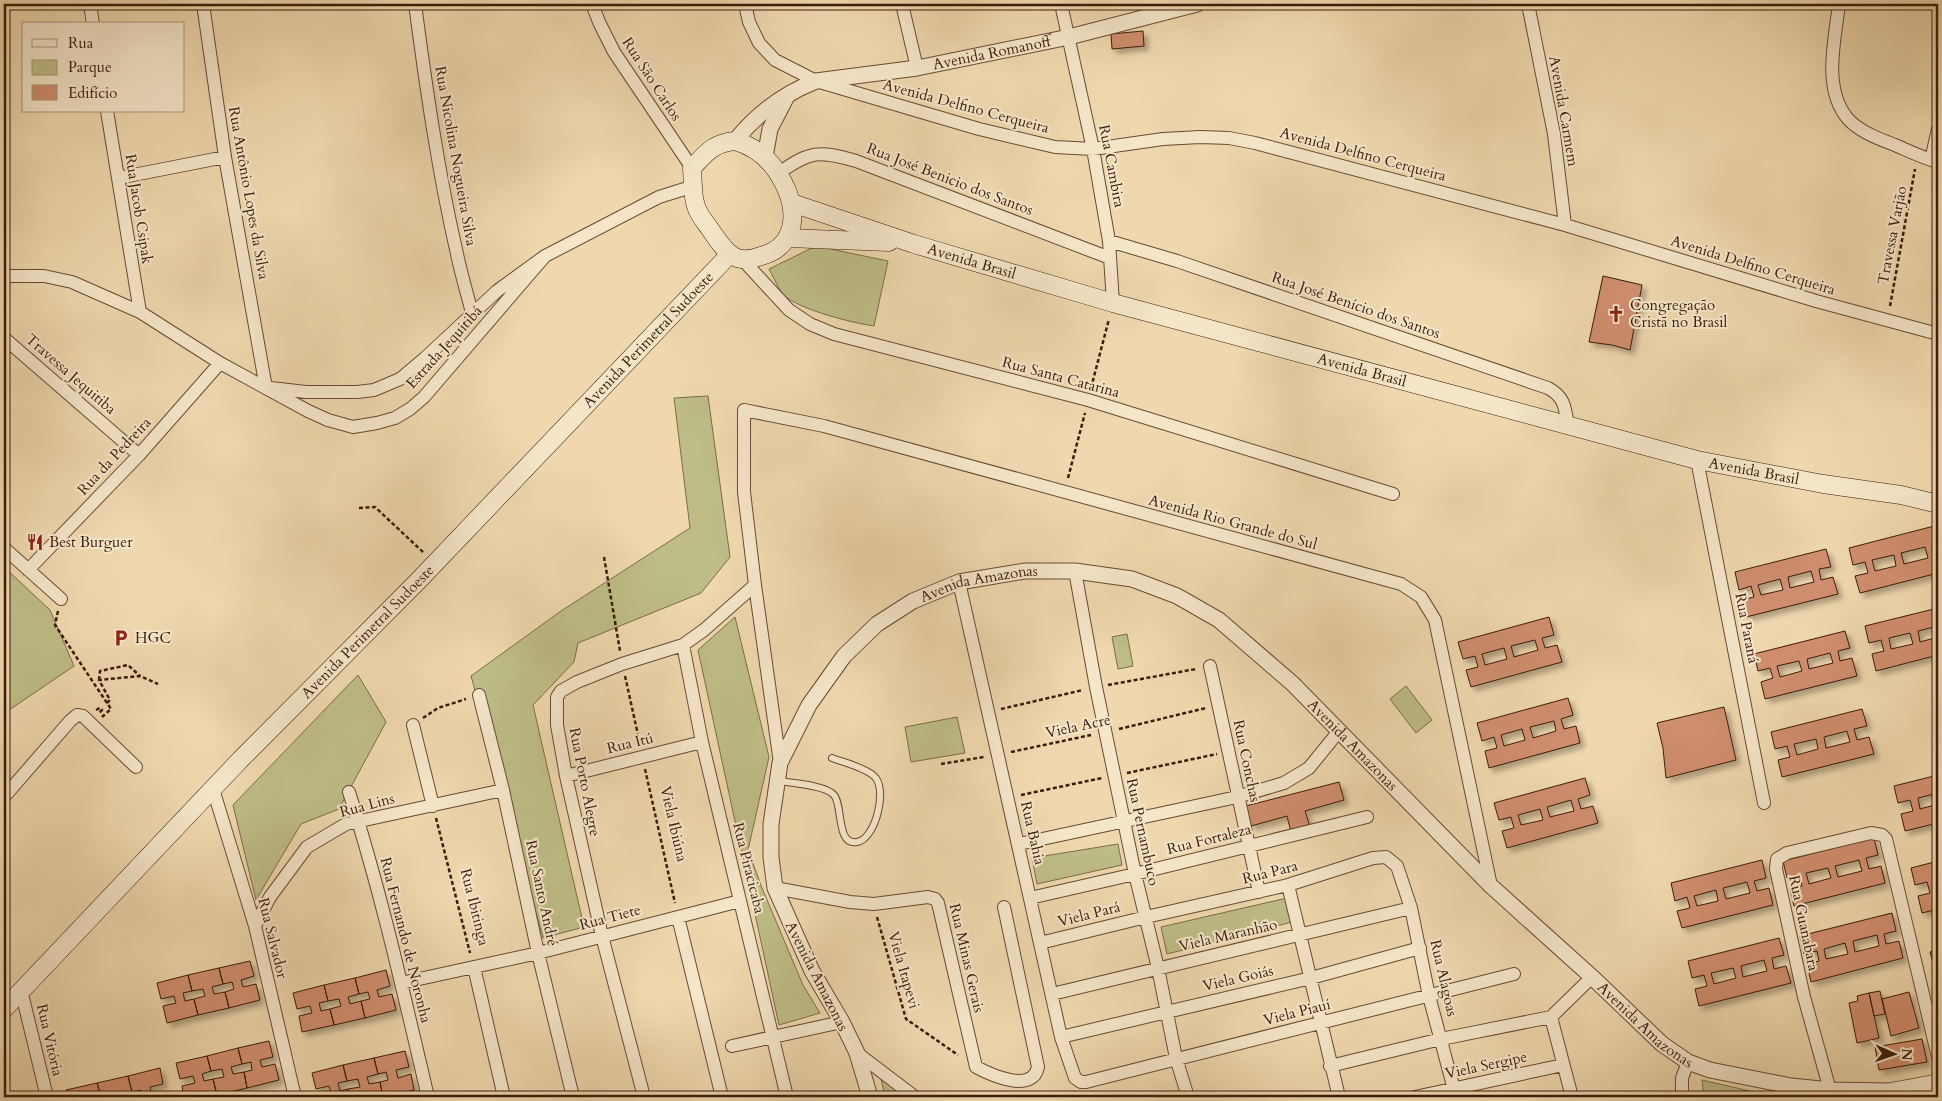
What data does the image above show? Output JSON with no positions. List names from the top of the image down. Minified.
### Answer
{"streets":{"main road":["Avenida Brasil","Avenida Perimetral Sudoeste"],"street":["Avenida Romanoff","Rua São Carlos","Avenida Delfino Cerqueira","Avenida Carmem","Rua Nicolina Nogueira Silva","Rua Cambira","Rua José Benicio dos Santos","Rua Antônio Lopes da Silva","Rua Jacob Csipak","Rua José Benício dos Santos","Estrada Jequitibá","Travessa Jequitiba","Rua Santa Catarina","Rua da Pedreira","Avenida Rio Grande do Sul","Avenida Amazonas","Rua Paraná","Rua Itú","Rua Conchas","Rua Porto Alegre","Rua Lins","Rua Pernambuco","Rua Bahia","Rua Fortaleza","Rua Piracicaba","Rua Para","Rua Santo André","Rua Ibitinga","Viela Pará","Rua Tiete","Rua Guanabara","Viela Maranhão","Rua Salvador","Rua Fernando de Noronha","Rua Minas Gerais","Viela Goiás","Rua Alagoas","Viela Piauí","Rua Vitória","Viela Sergipe"],"path":["Travessa Varjão","Viela Acre","Viela Ibiúna","Viela Itapevi"]},"crossings":[["Avenida Romanoff","Rua São Carlos"],["Avenida Romanoff","Avenida Delfino Cerqueira"],["Avenida Romanoff","Rua Cambira"],["Avenida Romanoff","Rua José Benicio dos Santos"],["Avenida Romanoff","Avenida Brasil"],["Avenida Romanoff","Avenida Perimetral Sudoeste"],["Avenida Romanoff","Estrada Jequitibá"],["Avenida Romanoff","Rua Santa Catarina"],["Rua São Carlos","Rua José Benicio dos Santos"],["Rua São Carlos","Avenida Brasil"],["Rua São Carlos","Avenida Perimetral Sudoeste"],["Rua São Carlos","Estrada Jequitibá"],["Rua São Carlos","Rua Santa Catarina"],["Avenida Delfino Cerqueira","Avenida Carmem"],["Avenida Delfino Cerqueira","Rua Cambira"],["Avenida Delfino Cerqueira","Travessa Varjão"],["Rua Nicolina Nogueira Silva","Estrada Jequitibá"],["Rua Cambira","Rua José Benicio dos Santos"],["Rua Cambira","Avenida Brasil"],["Rua Cambira","Rua José Benício dos Santos"],["Rua José Benicio dos Santos","Avenida Brasil"],["Rua José Benicio dos Santos","Avenida Perimetral Sudoeste"],["Rua José Benicio dos Santos","Estrada Jequitibá"],["Rua José Benicio dos Santos","Rua Santa Catarina"],["Rua Antônio Lopes da Silva","Estrada Jequitibá"],["Rua Jacob Csipak","Estrada Jequitibá"],["Avenida Brasil","Rua José Benício dos Santos"],["Avenida Brasil","Avenida Perimetral Sudoeste"],["Avenida Brasil","Estrada Jequitibá"],["Avenida Brasil","Rua Santa Catarina"],["Avenida Brasil","Rua Paraná"],["Avenida Perimetral Sudoeste","Estrada Jequitibá"],["Avenida Perimetral Sudoeste","Rua Santa Catarina"],["Avenida Perimetral Sudoeste","Rua Salvador"],["Avenida Perimetral Sudoeste","Rua Vitória"],["Estrada Jequitibá","Rua Santa Catarina"],["Estrada Jequitibá","Rua da Pedreira"],["Travessa Jequitiba","Rua da Pedreira"],["Avenida Rio Grande do Sul","Avenida Amazonas"],["Avenida Amazonas","Rua Porto Alegre"],["Avenida Amazonas","Rua Pernambuco"],["Avenida Amazonas","Rua Bahia"],["Avenida Amazonas","Rua Guanabara"],["Avenida Amazonas","Rua Minas Gerais"],["Viela Acre","Rua Conchas"],["Viela Acre","Rua Pernambuco"],["Viela Acre","Rua Bahia"],["Rua Itú","Rua Porto Alegre"],["Rua Itú","Viela Ibiúna"],["Rua Itú","Rua Piracicaba"],["Rua Conchas","Rua Fortaleza"],["Rua Conchas","Rua Para"],["Rua Porto Alegre","Viela Ibiúna"],["Rua Porto Alegre","Rua Piracicaba"],["Rua Porto Alegre","Rua Tiete"],["Rua Lins","Rua Santo André"],["Rua Lins","Rua Ibitinga"],["Rua Lins","Rua Salvador"],["Rua Lins","Rua Fernando de Noronha"],["Viela Ibiúna","Rua Tiete"],["Rua Pernambuco","Rua Fortaleza"],["Rua Pernambuco","Rua Para"],["Rua Pernambuco","Viela Pará"],["Rua Pernambuco","Viela Maranhão"],["Rua Pernambuco","Viela Goiás"],["Rua Pernambuco","Viela Piauí"],["Rua Bahia","Rua Fortaleza"],["Rua Bahia","Viela Pará"],["Rua Bahia","Viela Maranhão"],["Rua Bahia","Viela Goiás"],["Rua Bahia","Viela Piauí"],["Rua Piracicaba","Rua Tiete"],["Rua Para","Viela Pará"],["Rua Para","Rua Alagoas"],["Rua Santo André","Rua Tiete"],["Rua Ibitinga","Rua Tiete"],["Rua Tiete","Rua Fernando de Noronha"],["Viela Maranhão","Rua Alagoas"],["Rua Minas Gerais","Viela Itapevi"],["Viela Goiás","Rua Alagoas"],["Rua Alagoas","Viela Piauí"],["Rua Alagoas","Viela Sergipe"]],"places":{"church":["Congregação Cristã no Brasil"],"restaurant":["Best Burguer"],"parking":["HGC"]},"legend":["Rua","Parque","Edifício"],"north":"right"}
